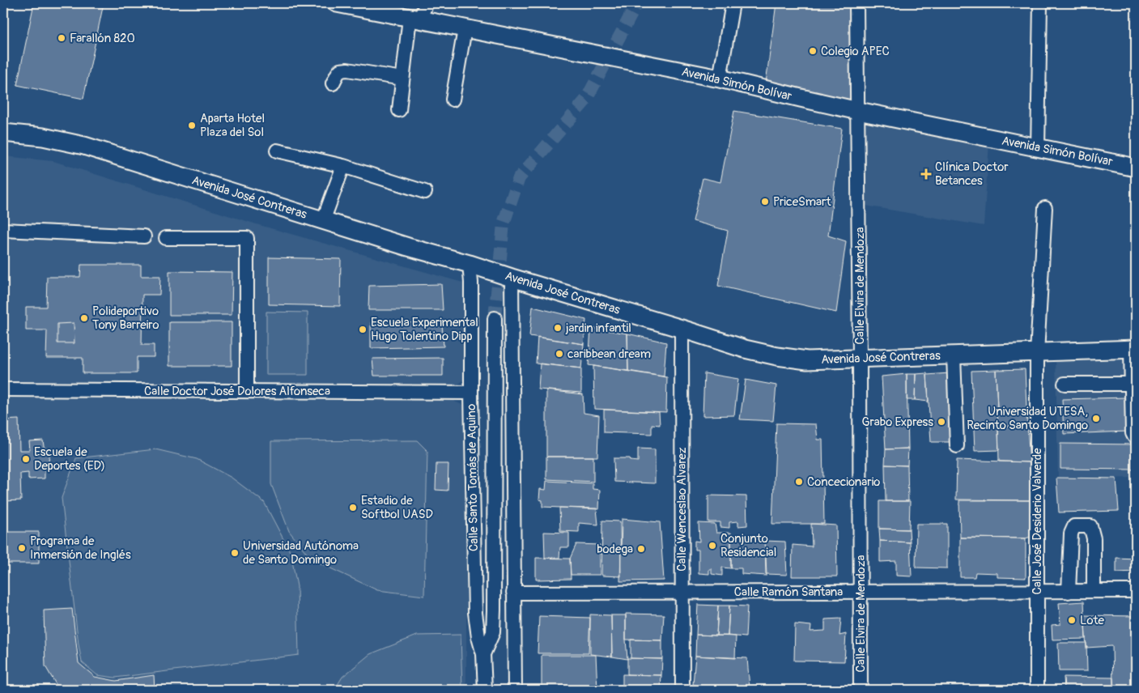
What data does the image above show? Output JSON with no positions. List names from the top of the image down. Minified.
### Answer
{"streets":{"main road":["Avenida Simón Bolívar","Avenida José Contreras"],"street":["Calle Elvira de Mendoza","Calle Doctor José Dolores Alfonseca","Calle Santo Tomás de Aquino","Calle Wenceslao Alvarez","Calle José Desiderio Valverde","Calle Ramón Santana"]},"crossings":[["Avenida Simón Bolívar","Calle Elvira de Mendoza"],["Avenida José Contreras","Calle Elvira de Mendoza"],["Avenida José Contreras","Calle Santo Tomás de Aquino"],["Avenida José Contreras","Calle Wenceslao Alvarez"],["Avenida José Contreras","Calle José Desiderio Valverde"],["Calle Elvira de Mendoza","Calle Ramón Santana"],["Calle Doctor José Dolores Alfonseca","Calle Santo Tomás de Aquino"],["Calle Wenceslao Alvarez","Calle Ramón Santana"],["Calle José Desiderio Valverde","Calle Ramón Santana"]],"places":{"other":["Farallón 820","Colegio APEC","Aparta Hotel Plaza del Sol","PriceSmart","Polideportivo Tony Barreiro","jardin infantil","Escuela Experimental Hugo Tolentino Dipp","caribbean dream","Universidad UTESA, Recinto Santo Domingo","Grabo Express","Escuela de Deportes (ED)","Concecionario","Estadio de Softbol UASD","Conjunto Residencial","Programa de Inmersión de Inglés","bodega","Universidad Autónoma de Santo Domingo","Lote"],"health":["Clínica Doctor Betances"]}}
